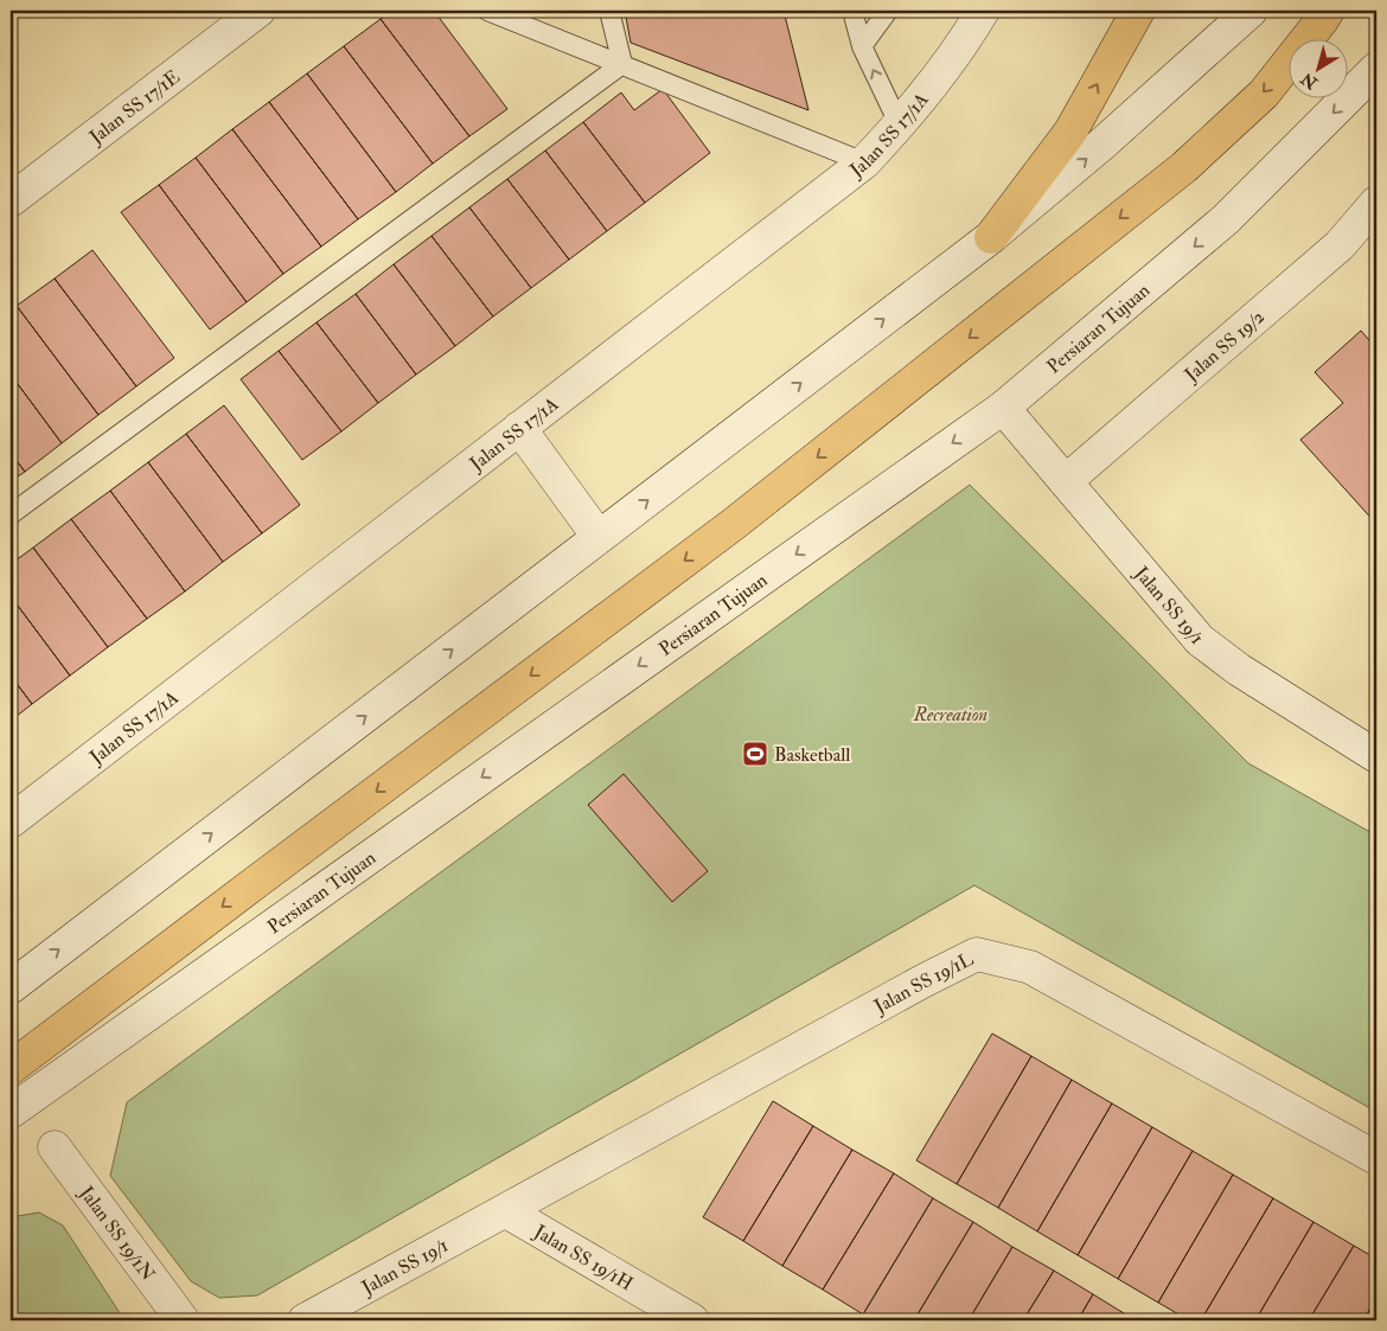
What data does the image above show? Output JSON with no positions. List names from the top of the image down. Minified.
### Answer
{"streets":{"street":["Jalan SS 17/1E","Jalan SS 17/1A","Persiaran Tujuan","Jalan SS 19/2","Jalan SS 19/1","Jalan SS 19/1L","Jalan SS 19/1N","Jalan SS 19/1H"]},"crossings":[["Persiaran Tujuan","Jalan SS 19/1"],["Jalan SS 19/2","Jalan SS 19/1"],["Jalan SS 19/1","Jalan SS 19/1L"],["Jalan SS 19/1","Jalan SS 19/1H"],["Jalan SS 19/1L","Jalan SS 19/1H"]],"parks":["Recreation"],"places":{"sports":["Basketball"]},"north":"bottom left"}
